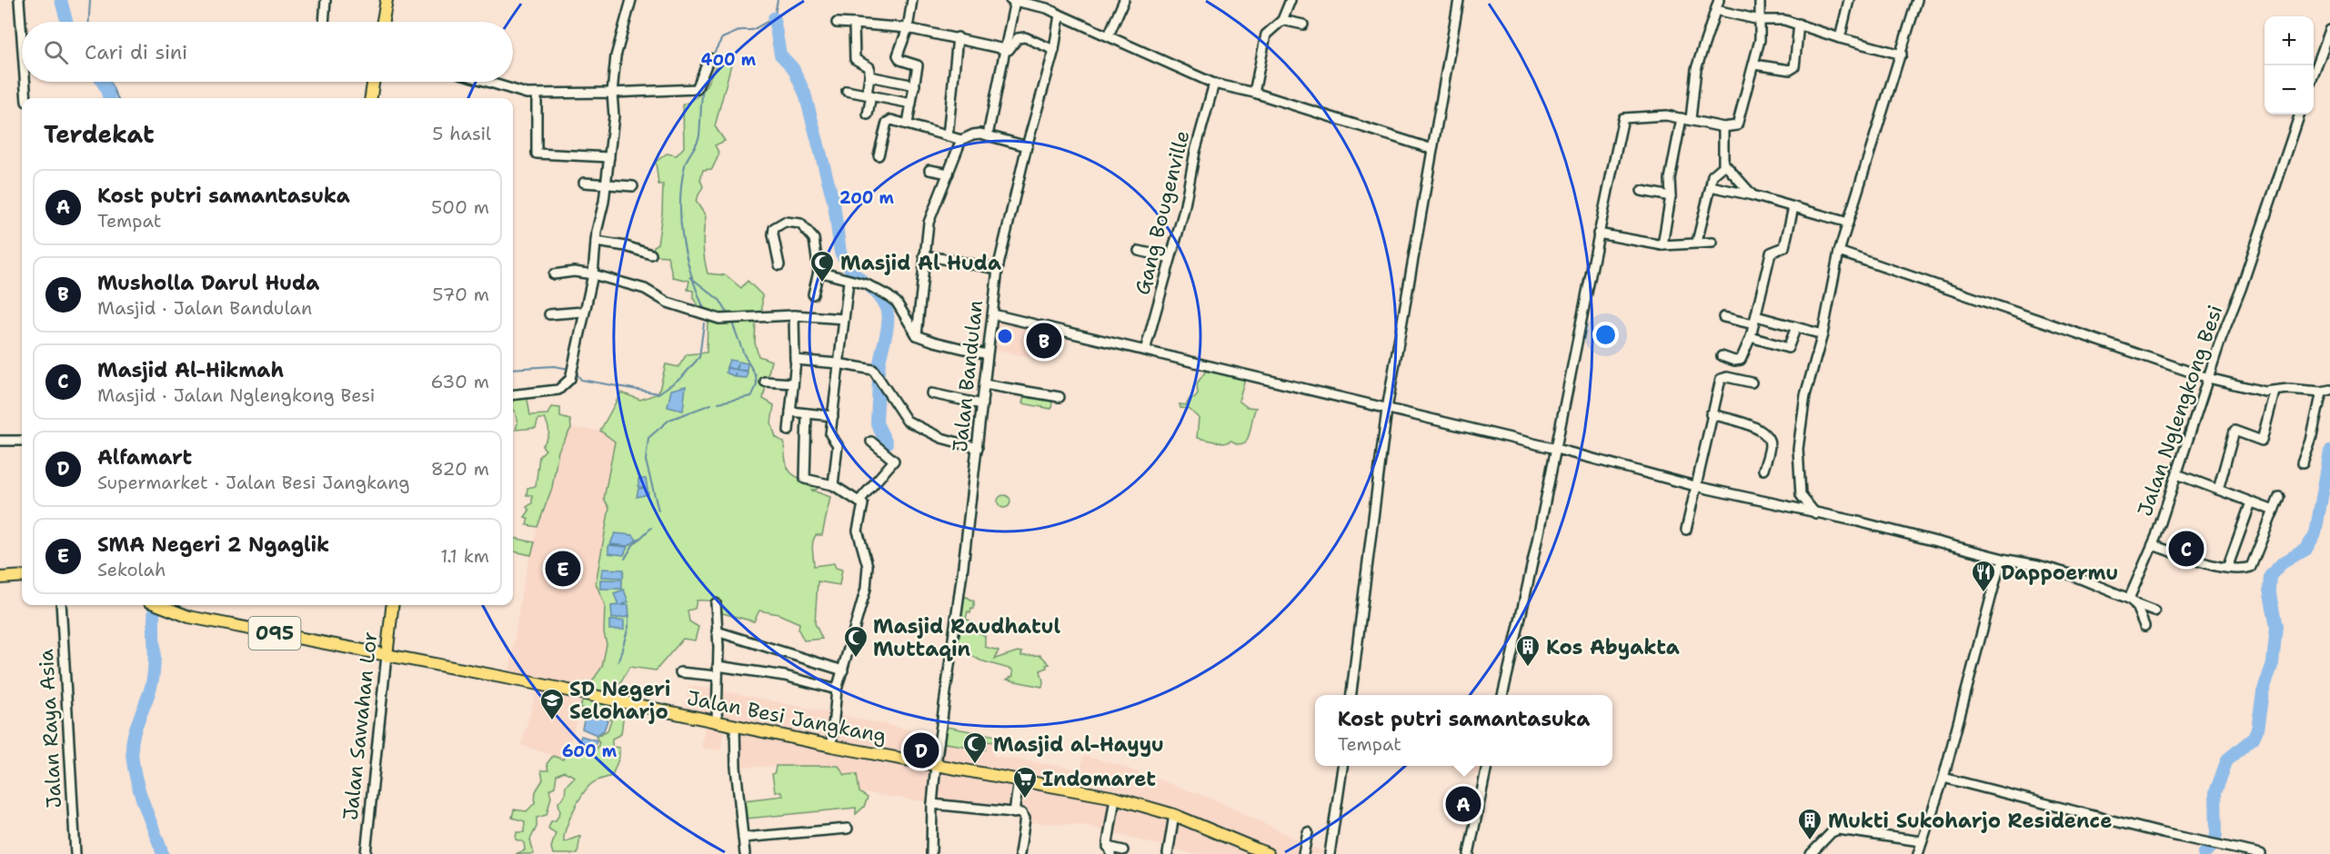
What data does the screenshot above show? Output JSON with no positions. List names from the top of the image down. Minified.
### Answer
{"streets":{"main road":["095","Jalan Besi Jangkang","Jalan Sawahan Lor"],"street":["Gang Bougenville","Jalan Bandulan","Jalan Nglengkong Besi","Jalan Raya Asia"]},"crossings":[["Jalan Bandulan","Jalan Besi Jangkang"],["Jalan Besi Jangkang","Jalan Sawahan Lor"]],"places":{"mosque":["Masjid Al Huda","Masjid Raudhatul Muttaqin","Masjid al-Hayyu"],"restaurant":["Dappoermu"],"building":["Kos Abyakta","Mukti Sukoharjo Residence"],"school or university":["SD Negeri Seloharjo"],"supermarket":["Indomaret"]},"page":{"map_buttons":["+","−"],"search":"Cari di sini","heading":["Terdekat","5 hasil"],"list":[{"mark":"A","name":"Kost putri samantasuka","note":"Tempat","value":"500 m"},{"mark":"B","name":"Musholla Darul Huda","note":"Masjid · Jalan Bandulan","value":"570 m"},{"mark":"C","name":"Masjid Al-Hikmah","note":"Masjid · Jalan Nglengkong Besi","value":"630 m"},{"mark":"D","name":"Alfamart","note":"Supermarket · Jalan Besi Jangkang","value":"820 m"},{"mark":"E","name":"SMA Negeri 2 Ngaglik","note":"Sekolah","value":"1.1 km"}],"pins":["B","C","E","D","A"],"popup":["Kost putri samantasuka","Tempat"]},"rings":["400 m","200 m","600 m"]}
